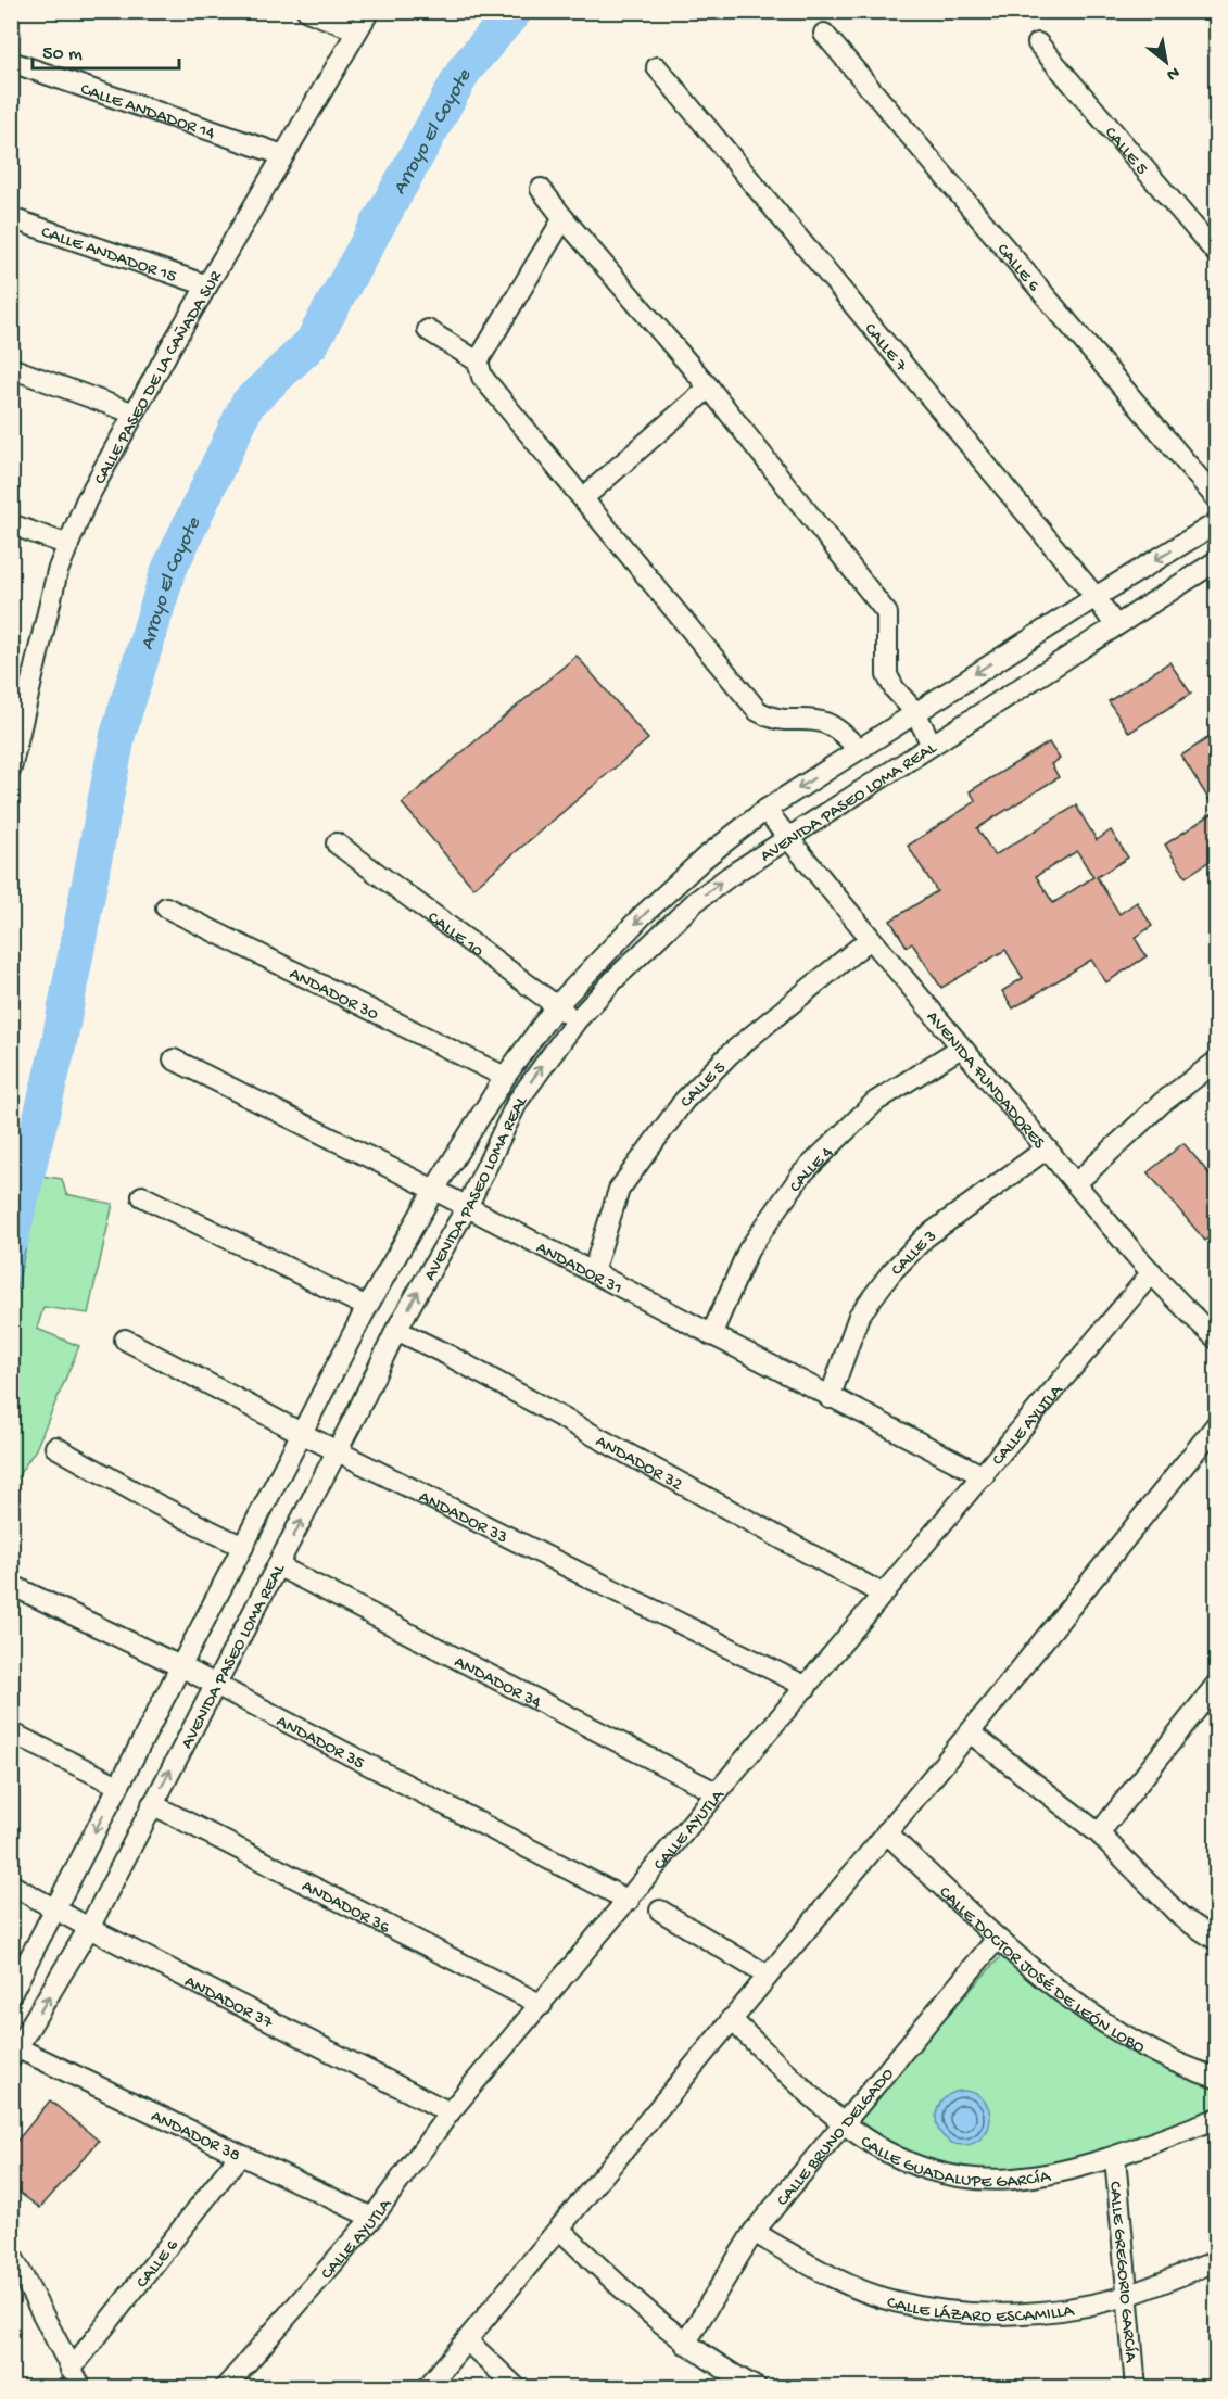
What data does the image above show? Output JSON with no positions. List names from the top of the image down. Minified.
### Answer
{"streets":{"street":["CALLE ANDADOR 14","CALLE 5","CALLE ANDADOR 15","CALLE 6","CALLE 7","CALLE PASEO DE LA CAÑADA SUR","AVENIDA PASEO LOMA REAL","CALLE 10","ANDADOR 30","AVENIDA FUNDADORES","CALLE 4","CALLE 3","ANDADOR 31","CALLE AYUTLA","ANDADOR 32","ANDADOR 33","ANDADOR 34","ANDADOR 35","ANDADOR 36","CALLE DOCTOR JOSÉ DE LEÓN LOBO","ANDADOR 37","ANDADOR 38","CALLE BRUNO DELGADO","CALLE GUADALUPE GARCÍA","CALLE GREGORIO GARCÍA","CALLE LÁZARO ESCAMILLA"]},"crossings":[["CALLE ANDADOR 14","CALLE PASEO DE LA CAÑADA SUR"],["CALLE 5","AVENIDA FUNDADORES"],["CALLE 5","ANDADOR 31"],["CALLE ANDADOR 15","CALLE PASEO DE LA CAÑADA SUR"],["CALLE 6","ANDADOR 38"],["CALLE 7","AVENIDA PASEO LOMA REAL"],["AVENIDA PASEO LOMA REAL","CALLE 10"],["AVENIDA PASEO LOMA REAL","ANDADOR 30"],["AVENIDA PASEO LOMA REAL","AVENIDA FUNDADORES"],["AVENIDA PASEO LOMA REAL","ANDADOR 31"],["AVENIDA PASEO LOMA REAL","ANDADOR 32"],["AVENIDA PASEO LOMA REAL","ANDADOR 33"],["AVENIDA PASEO LOMA REAL","ANDADOR 34"],["AVENIDA PASEO LOMA REAL","ANDADOR 35"],["AVENIDA PASEO LOMA REAL","ANDADOR 36"],["AVENIDA PASEO LOMA REAL","ANDADOR 37"],["AVENIDA PASEO LOMA REAL","ANDADOR 38"],["AVENIDA FUNDADORES","CALLE 4"],["AVENIDA FUNDADORES","CALLE 3"],["AVENIDA FUNDADORES","CALLE AYUTLA"],["CALLE 4","ANDADOR 31"],["CALLE 3","ANDADOR 31"],["ANDADOR 31","CALLE AYUTLA"],["CALLE AYUTLA","ANDADOR 32"],["CALLE AYUTLA","ANDADOR 33"],["CALLE AYUTLA","ANDADOR 34"],["CALLE AYUTLA","ANDADOR 35"],["CALLE AYUTLA","ANDADOR 36"],["CALLE AYUTLA","ANDADOR 37"],["CALLE AYUTLA","ANDADOR 38"],["CALLE DOCTOR JOSÉ DE LEÓN LOBO","CALLE BRUNO DELGADO"],["CALLE BRUNO DELGADO","CALLE GUADALUPE GARCÍA"],["CALLE BRUNO DELGADO","CALLE LÁZARO ESCAMILLA"],["CALLE GUADALUPE GARCÍA","CALLE GREGORIO GARCÍA"],["CALLE GREGORIO GARCÍA","CALLE LÁZARO ESCAMILLA"]],"water":["Arroyo El Coyote"],"scale_bar":"50 m","north":"bottom right"}
